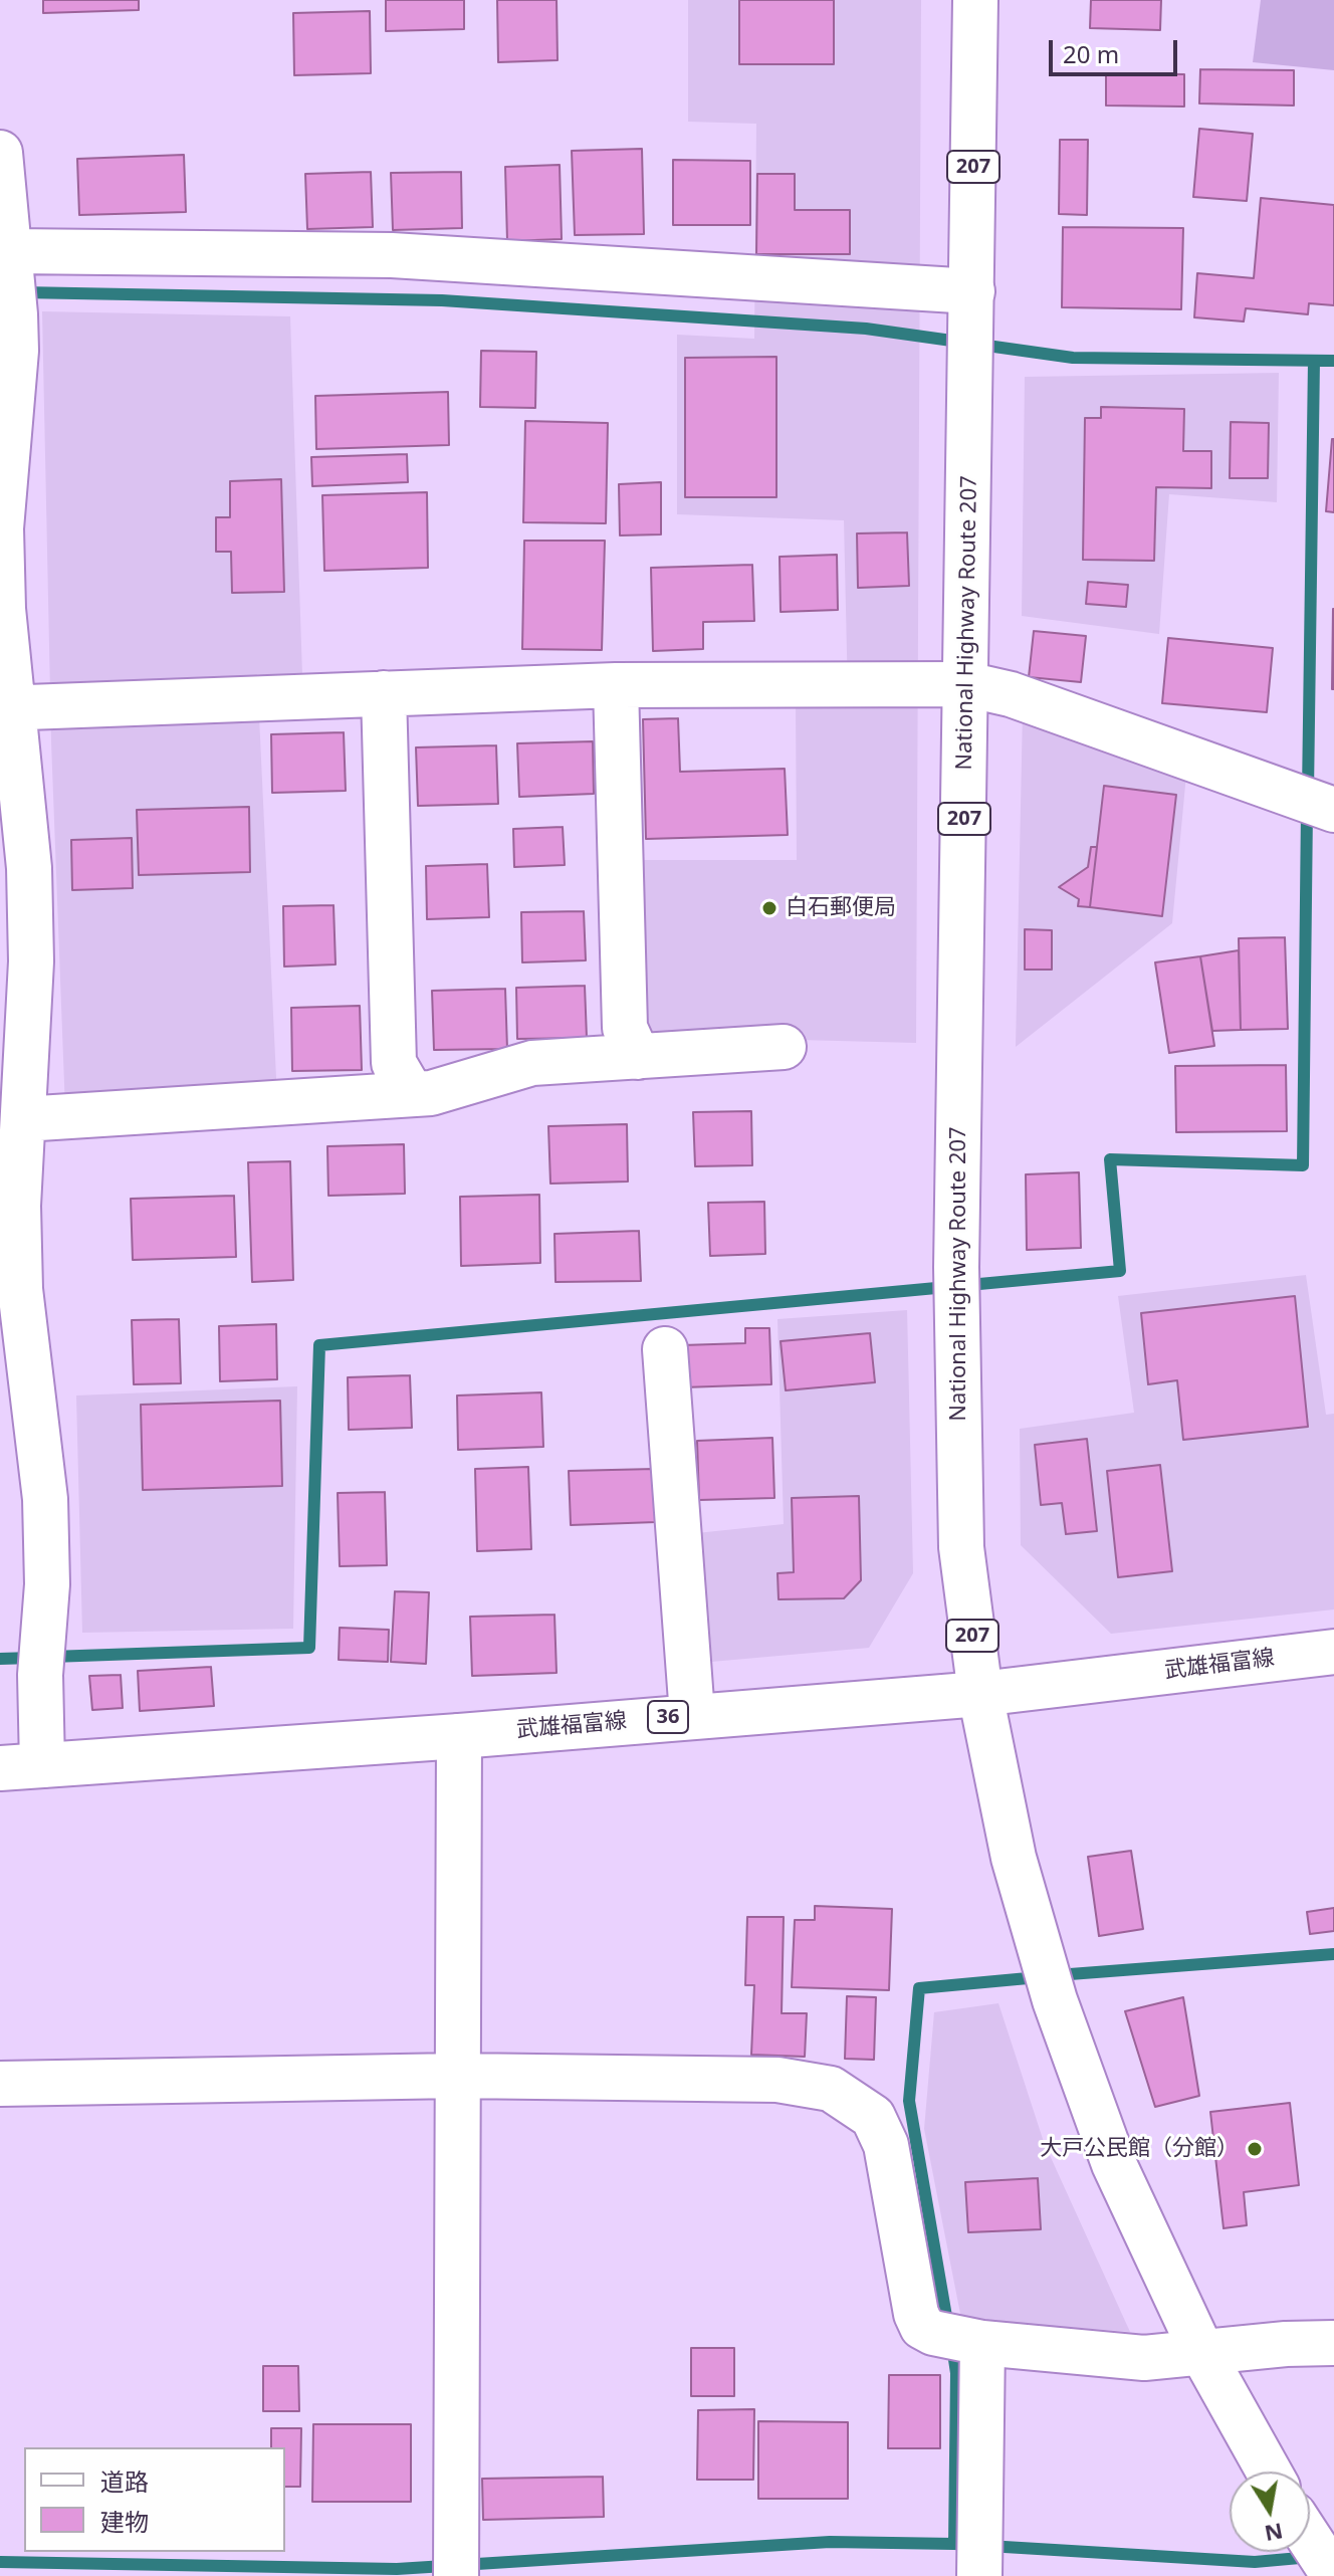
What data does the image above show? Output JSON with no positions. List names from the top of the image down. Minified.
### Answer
{"streets":{"main road":["207","National Highway Route 207","武雄福富線","36"]},"crossings":[["National Highway Route 207","武雄福富線"]],"places":["白石郵便局","大戸公民館（分館）"],"legend":["道路","建物"],"scale_bar":"20 m","north":"bottom"}
